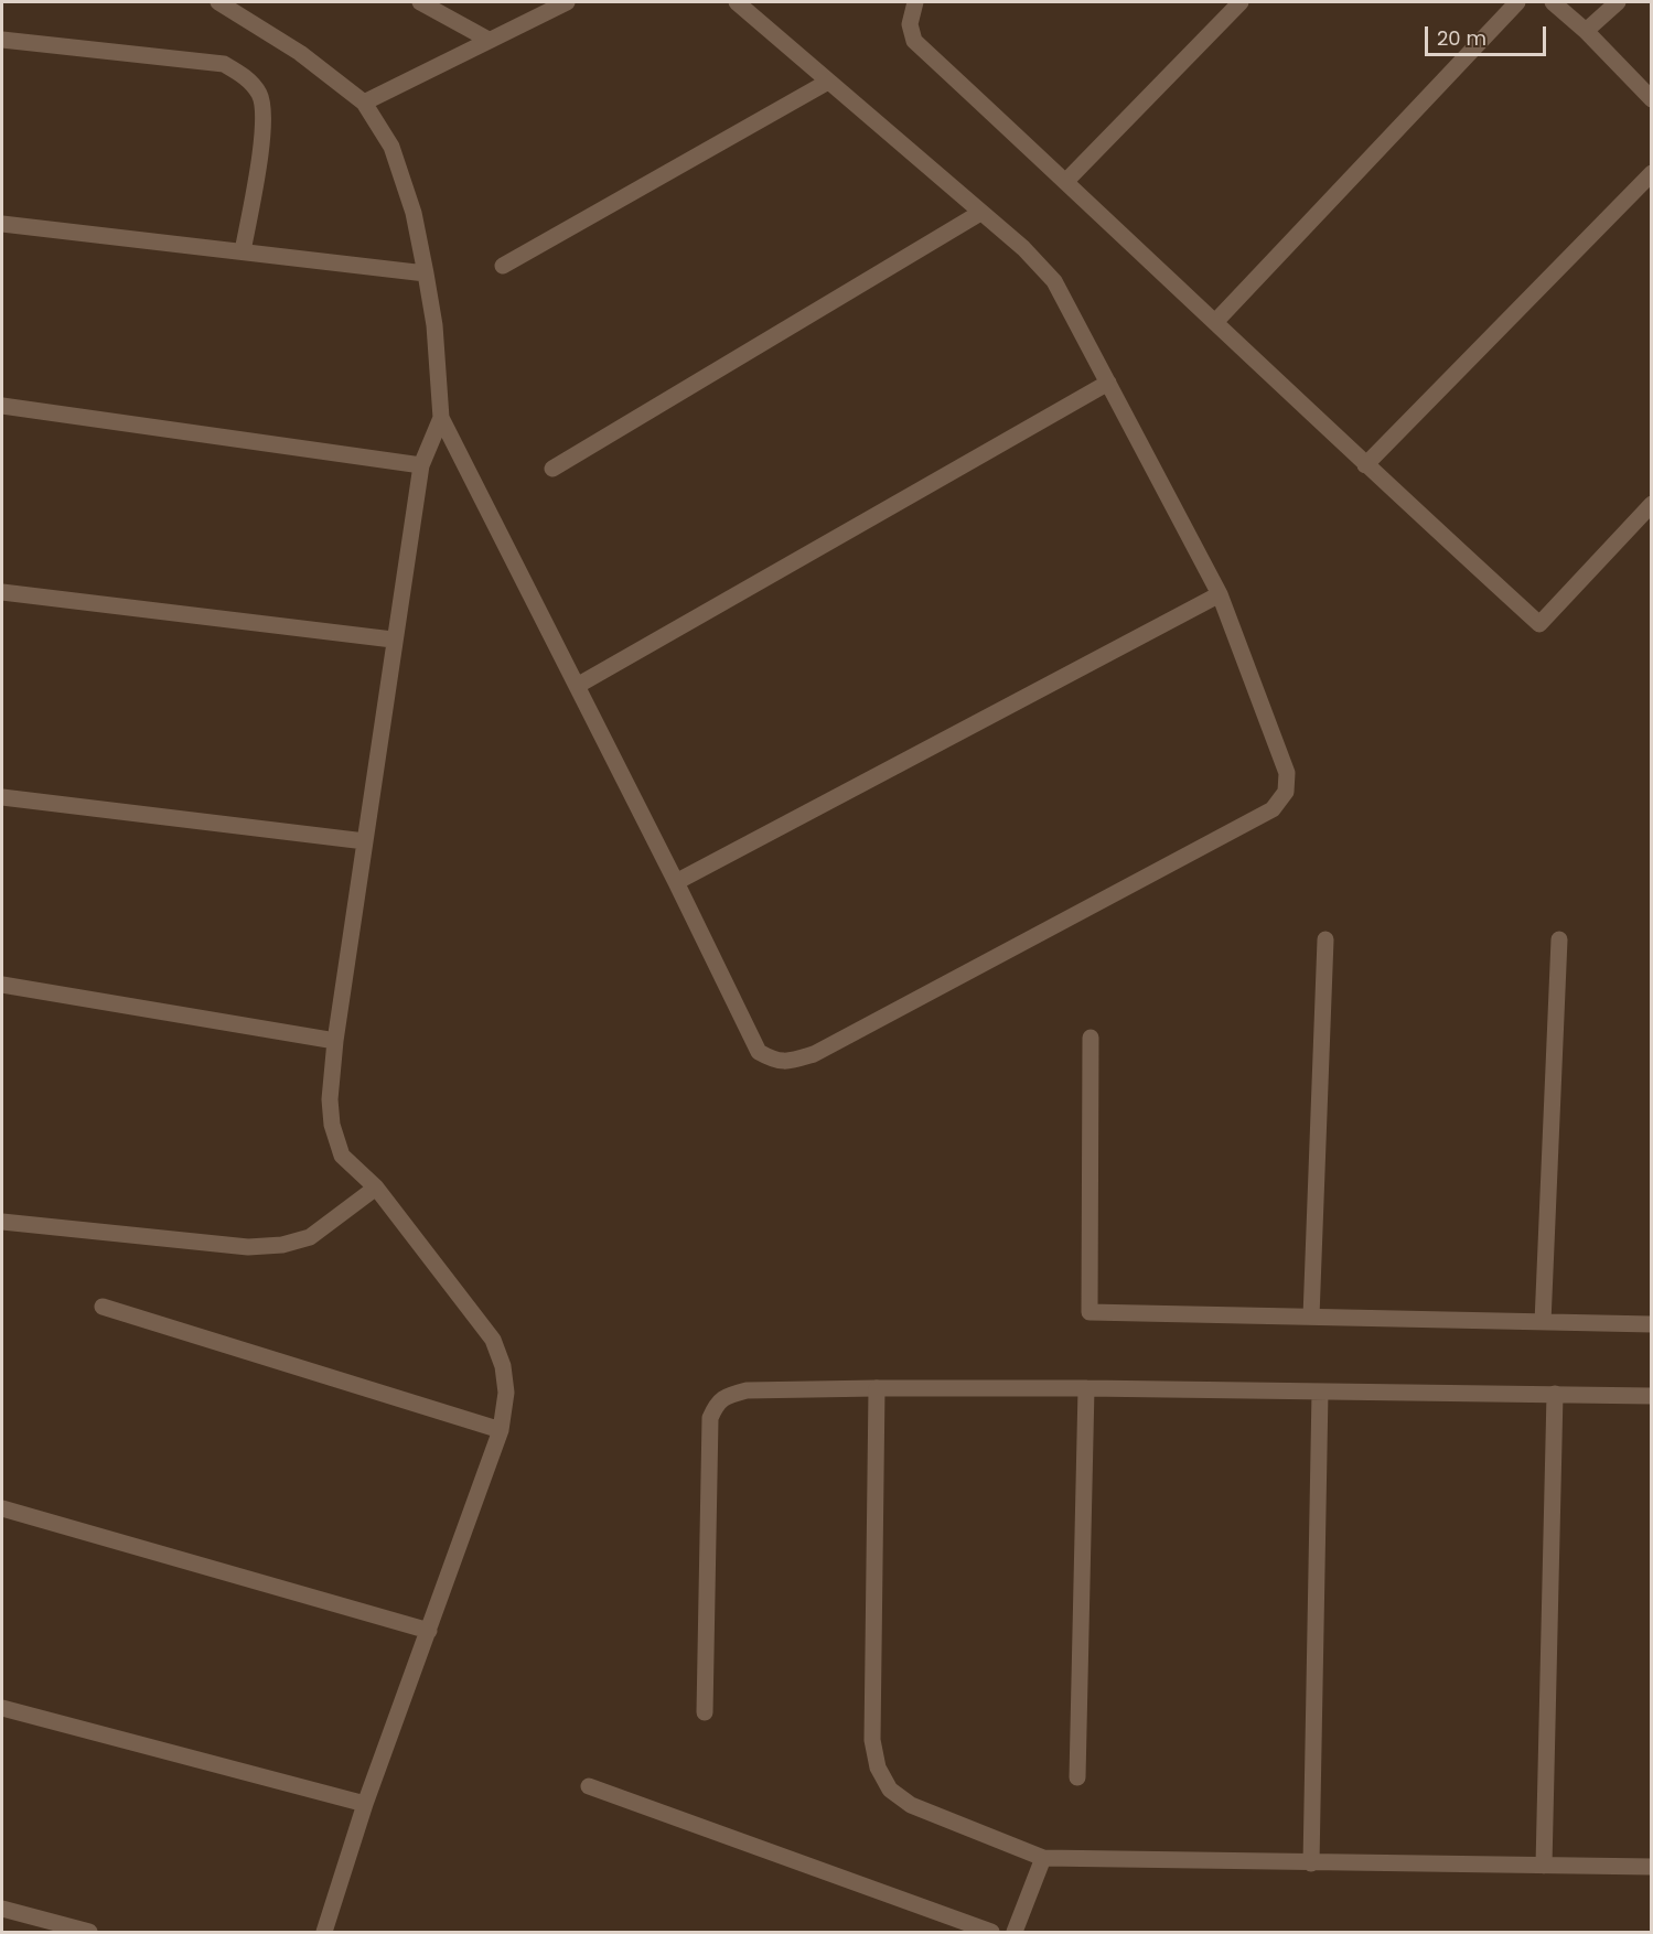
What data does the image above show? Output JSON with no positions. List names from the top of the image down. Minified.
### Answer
{"scale_bar":"20 m"}
